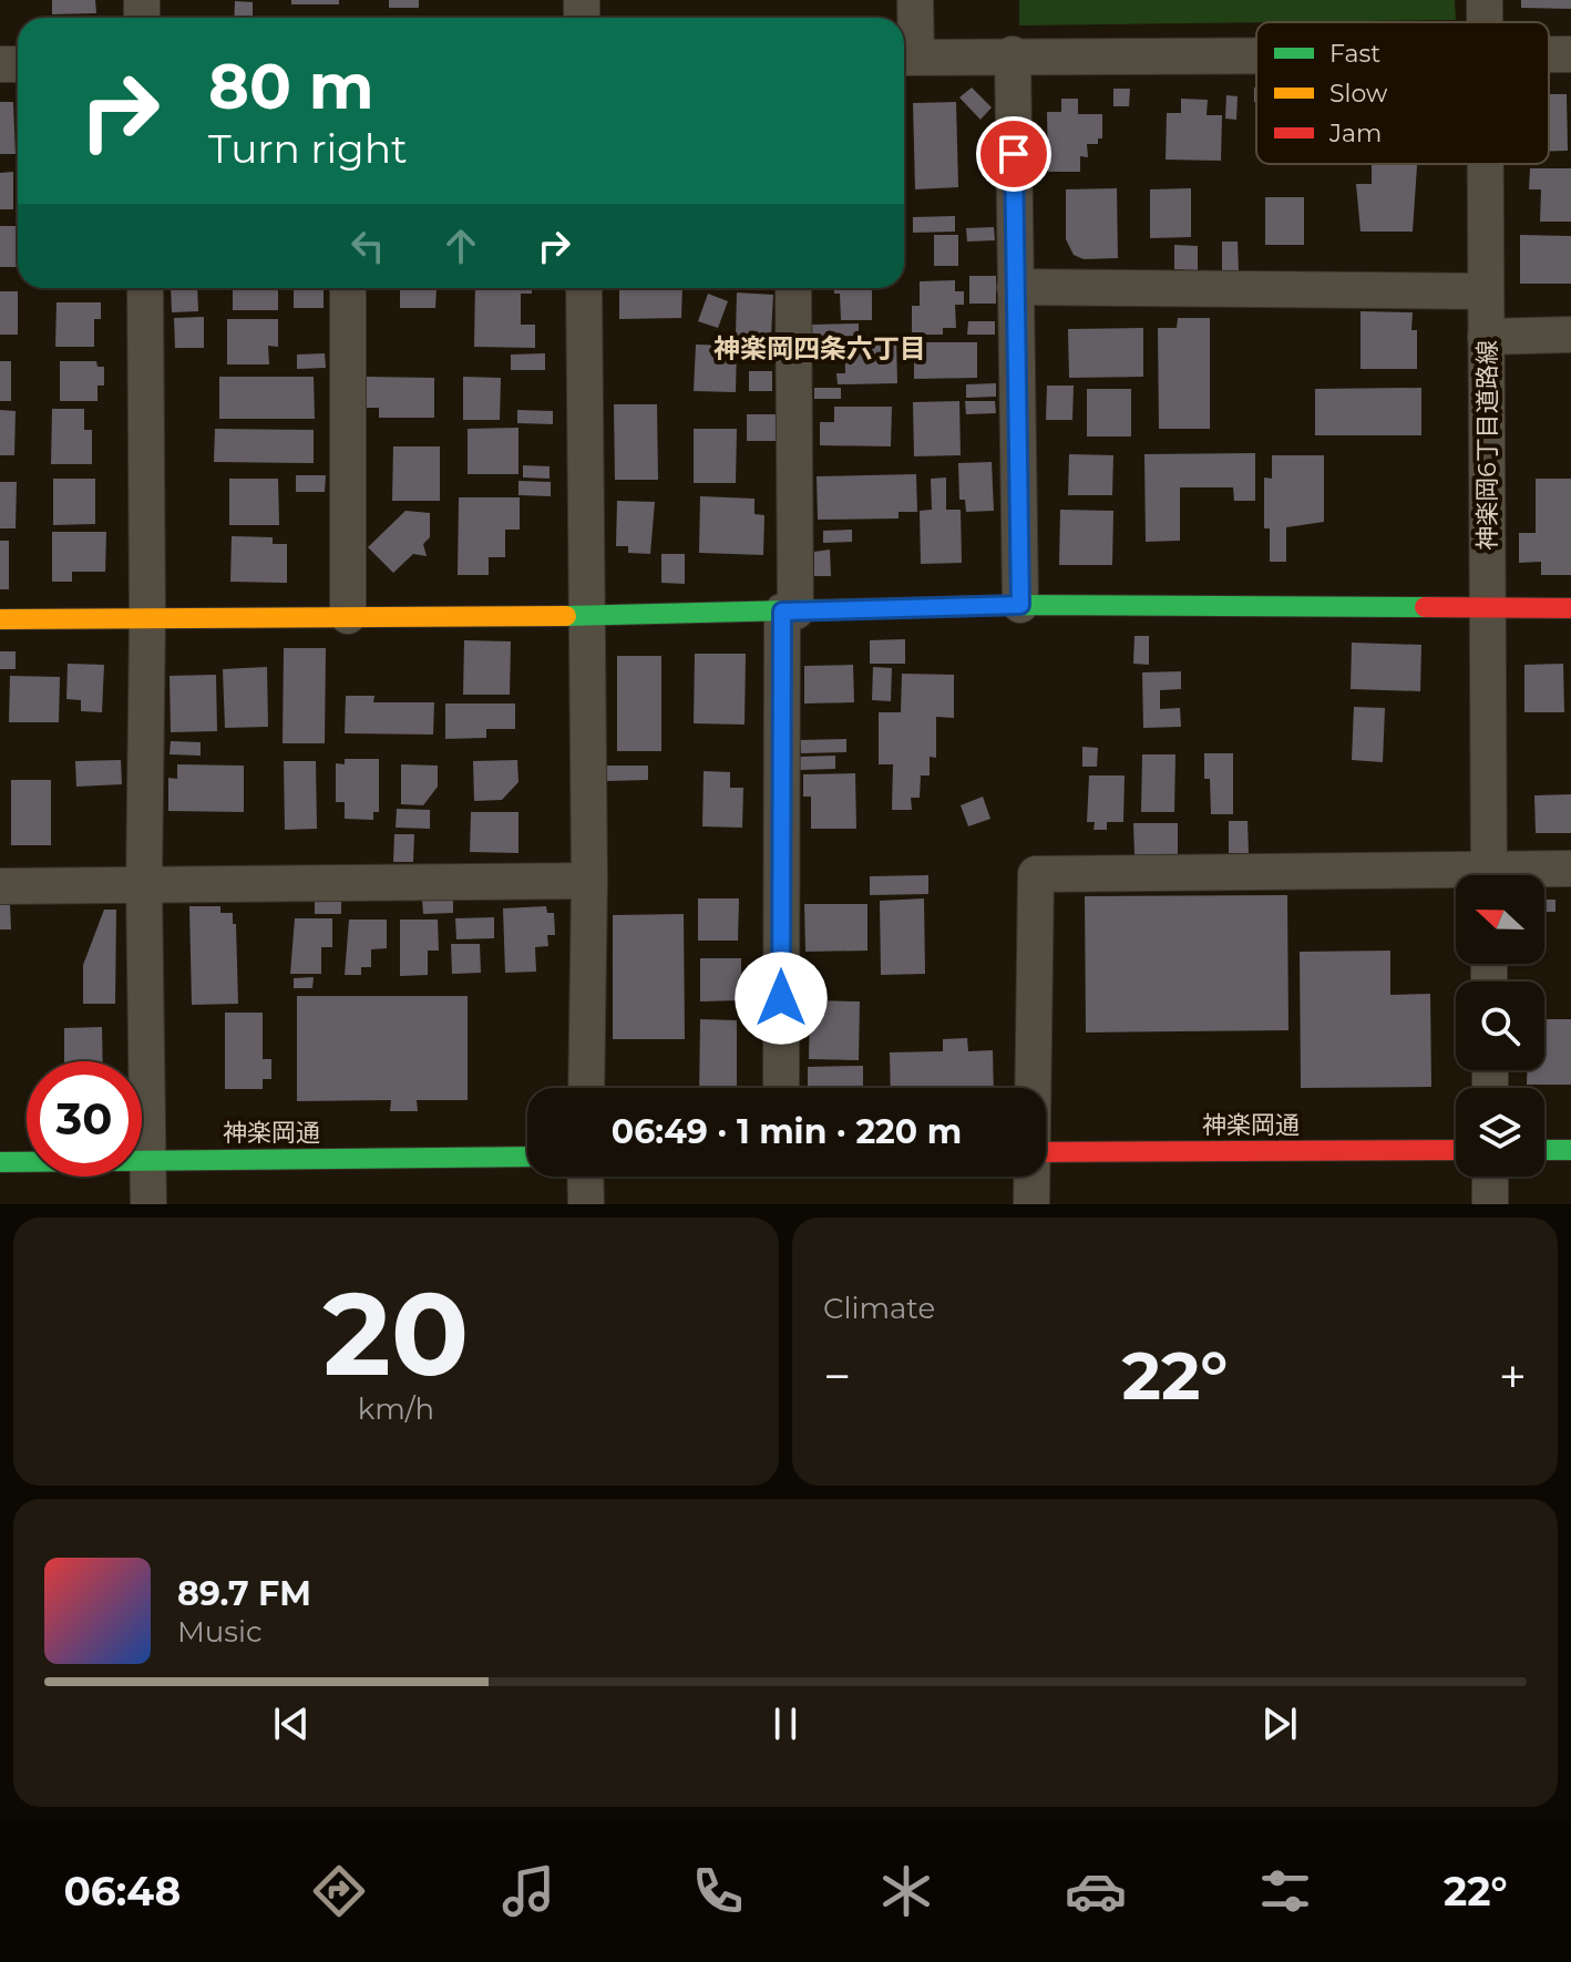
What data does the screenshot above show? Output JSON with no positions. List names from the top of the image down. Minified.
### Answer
{"streets":{"street":["神楽岡6丁目道路線","神楽岡通"]},"districts":["神楽岡四条六丁目"],"legend":["Fast","Slow","Jam"],"north":"left","page":{"turn":["80 m","Turn right"],"limit":"30","trip":"06:49 · 1 min · 220 m","tile":[["20","km/h"],"Climate"],"heat":["−","22°","+"],"song":["89.7 FM","Music"],"tabs":["06:48","22°"]}}
